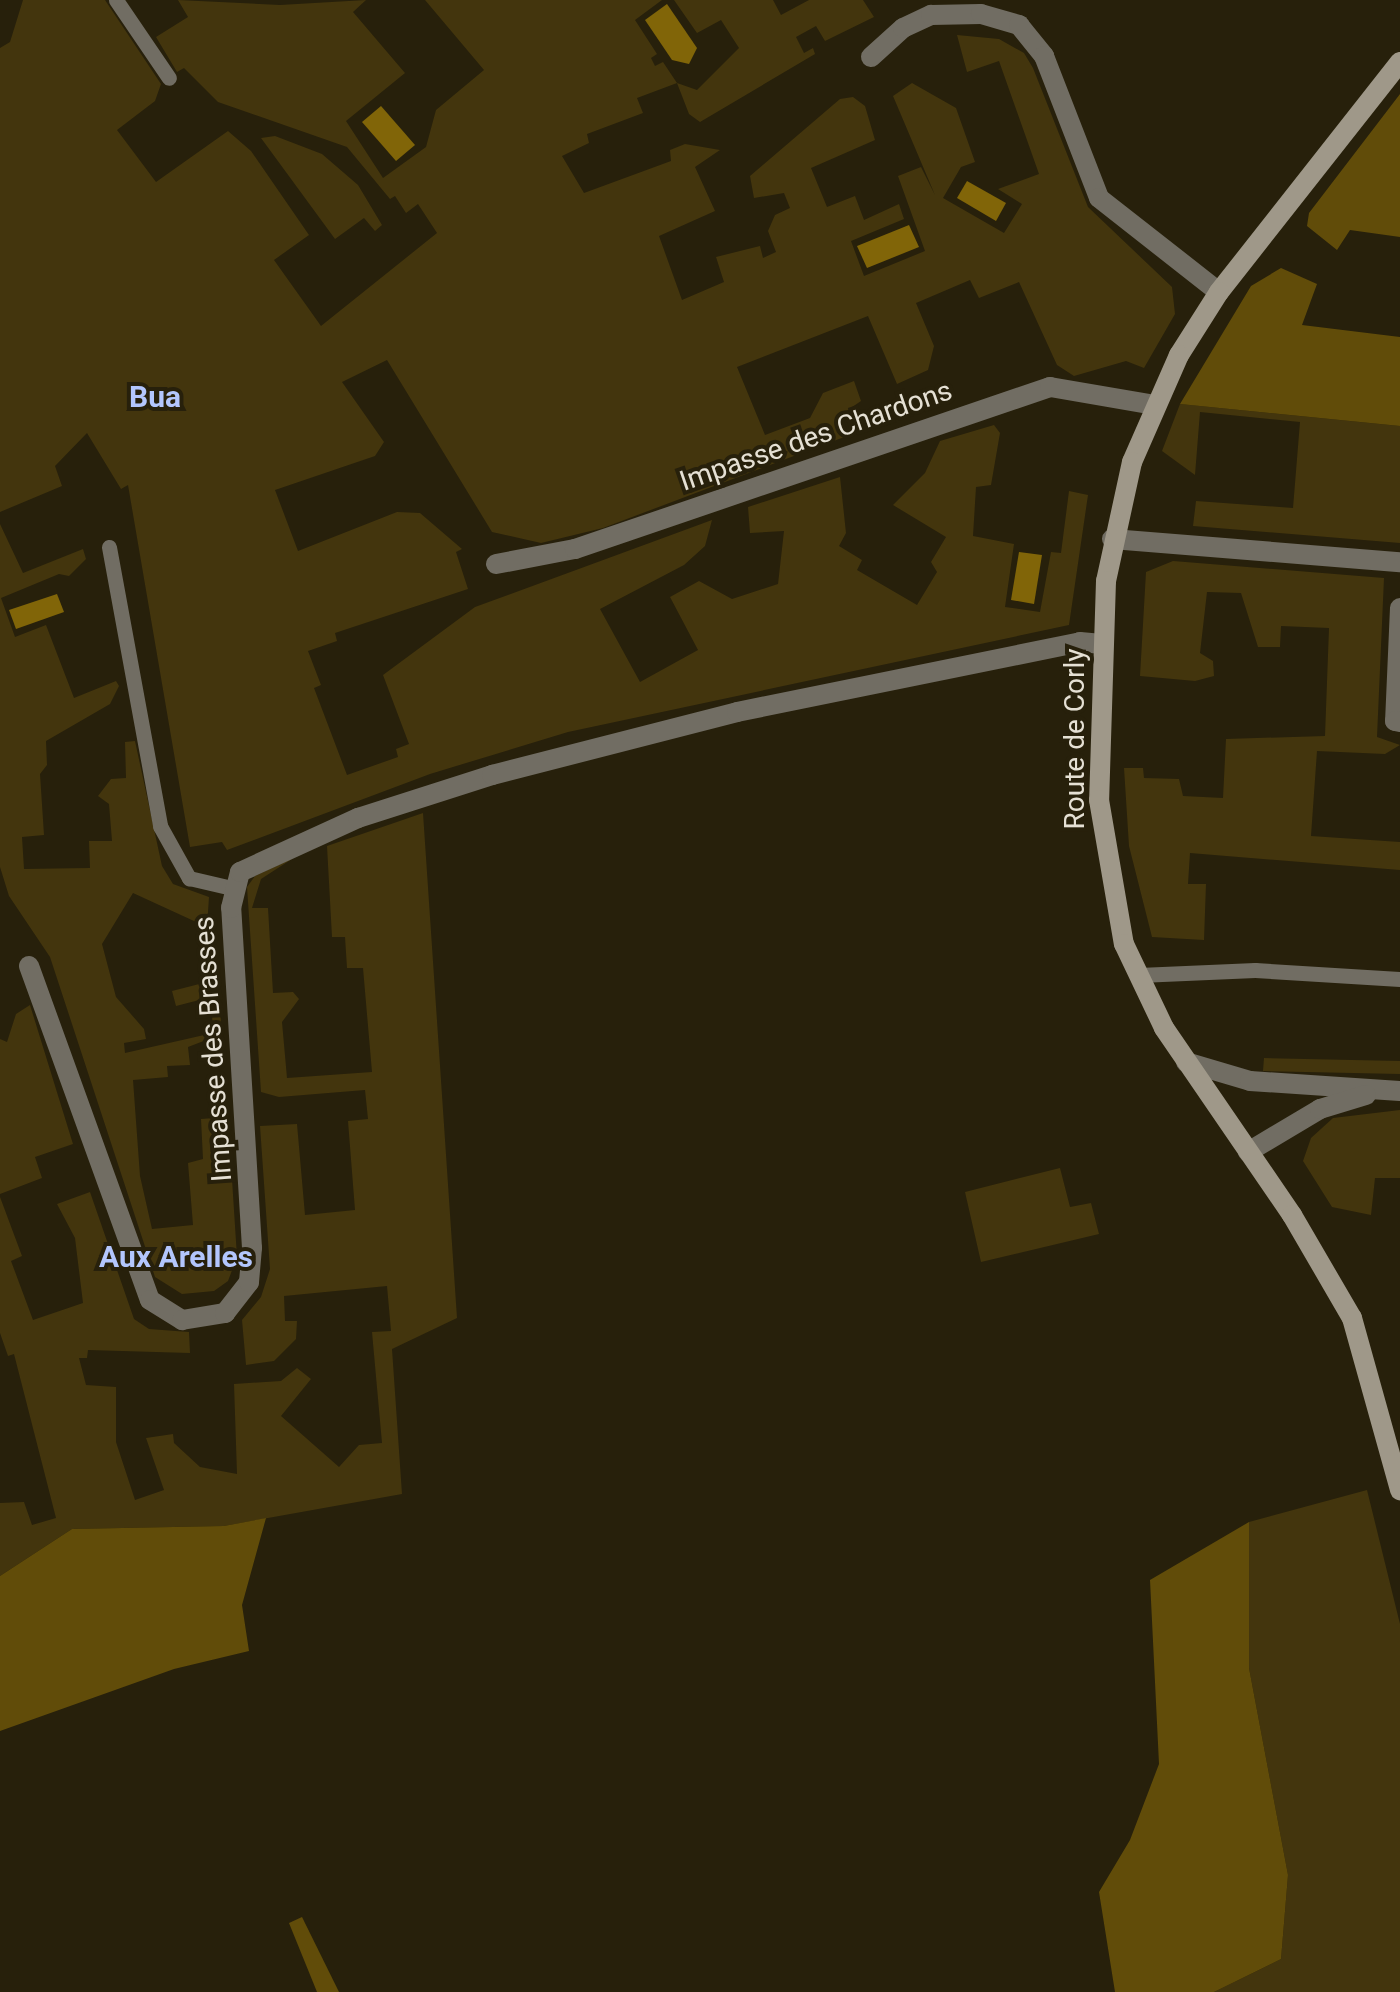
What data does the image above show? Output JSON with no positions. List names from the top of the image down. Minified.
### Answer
{"streets":{"street":["Impasse des Chardons","Route de Corly","Impasse des Brasses"]},"crossings":[["Impasse des Chardons","Route de Corly"],["Route de Corly","Impasse des Brasses"]],"districts":["Bua","Aux Arelles"]}
